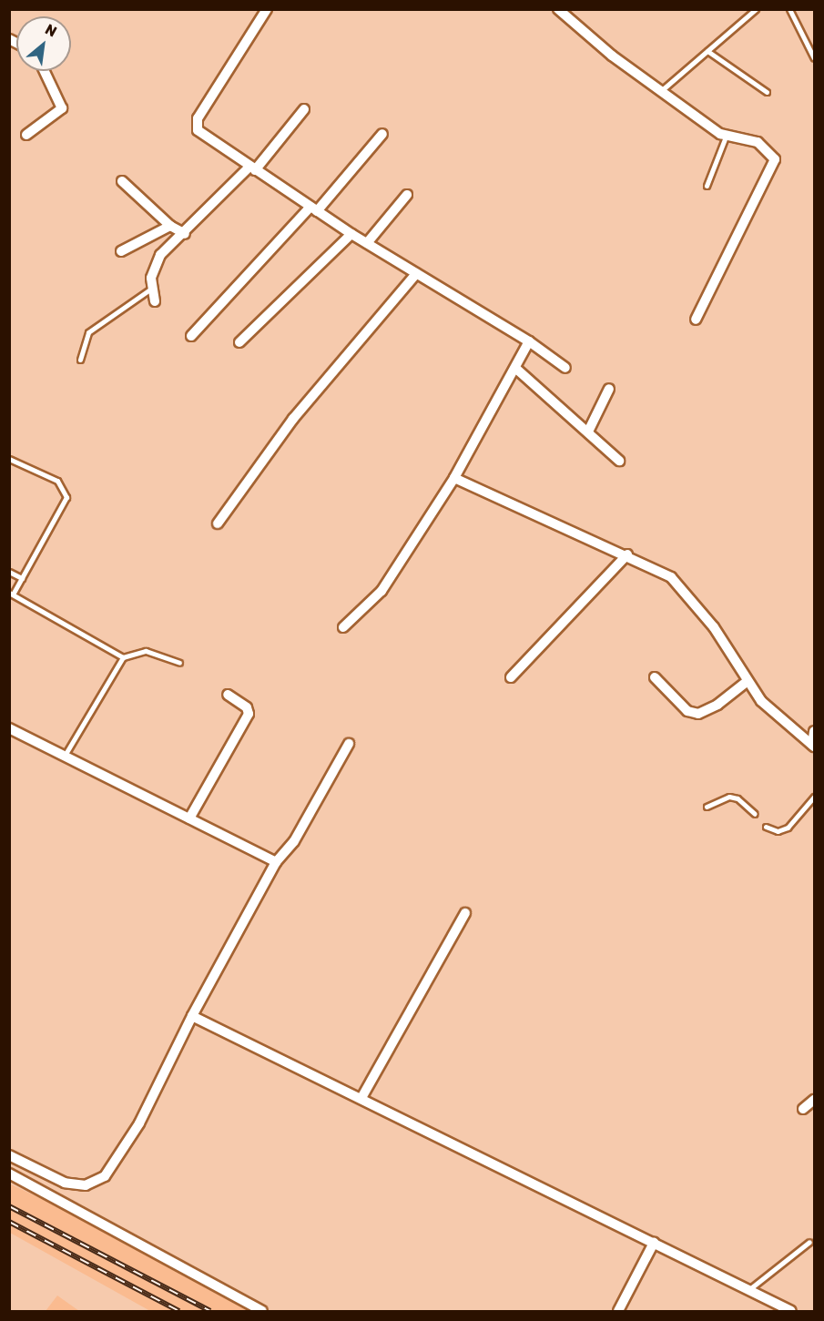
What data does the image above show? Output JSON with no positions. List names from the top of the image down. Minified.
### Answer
{"north":"top right"}
